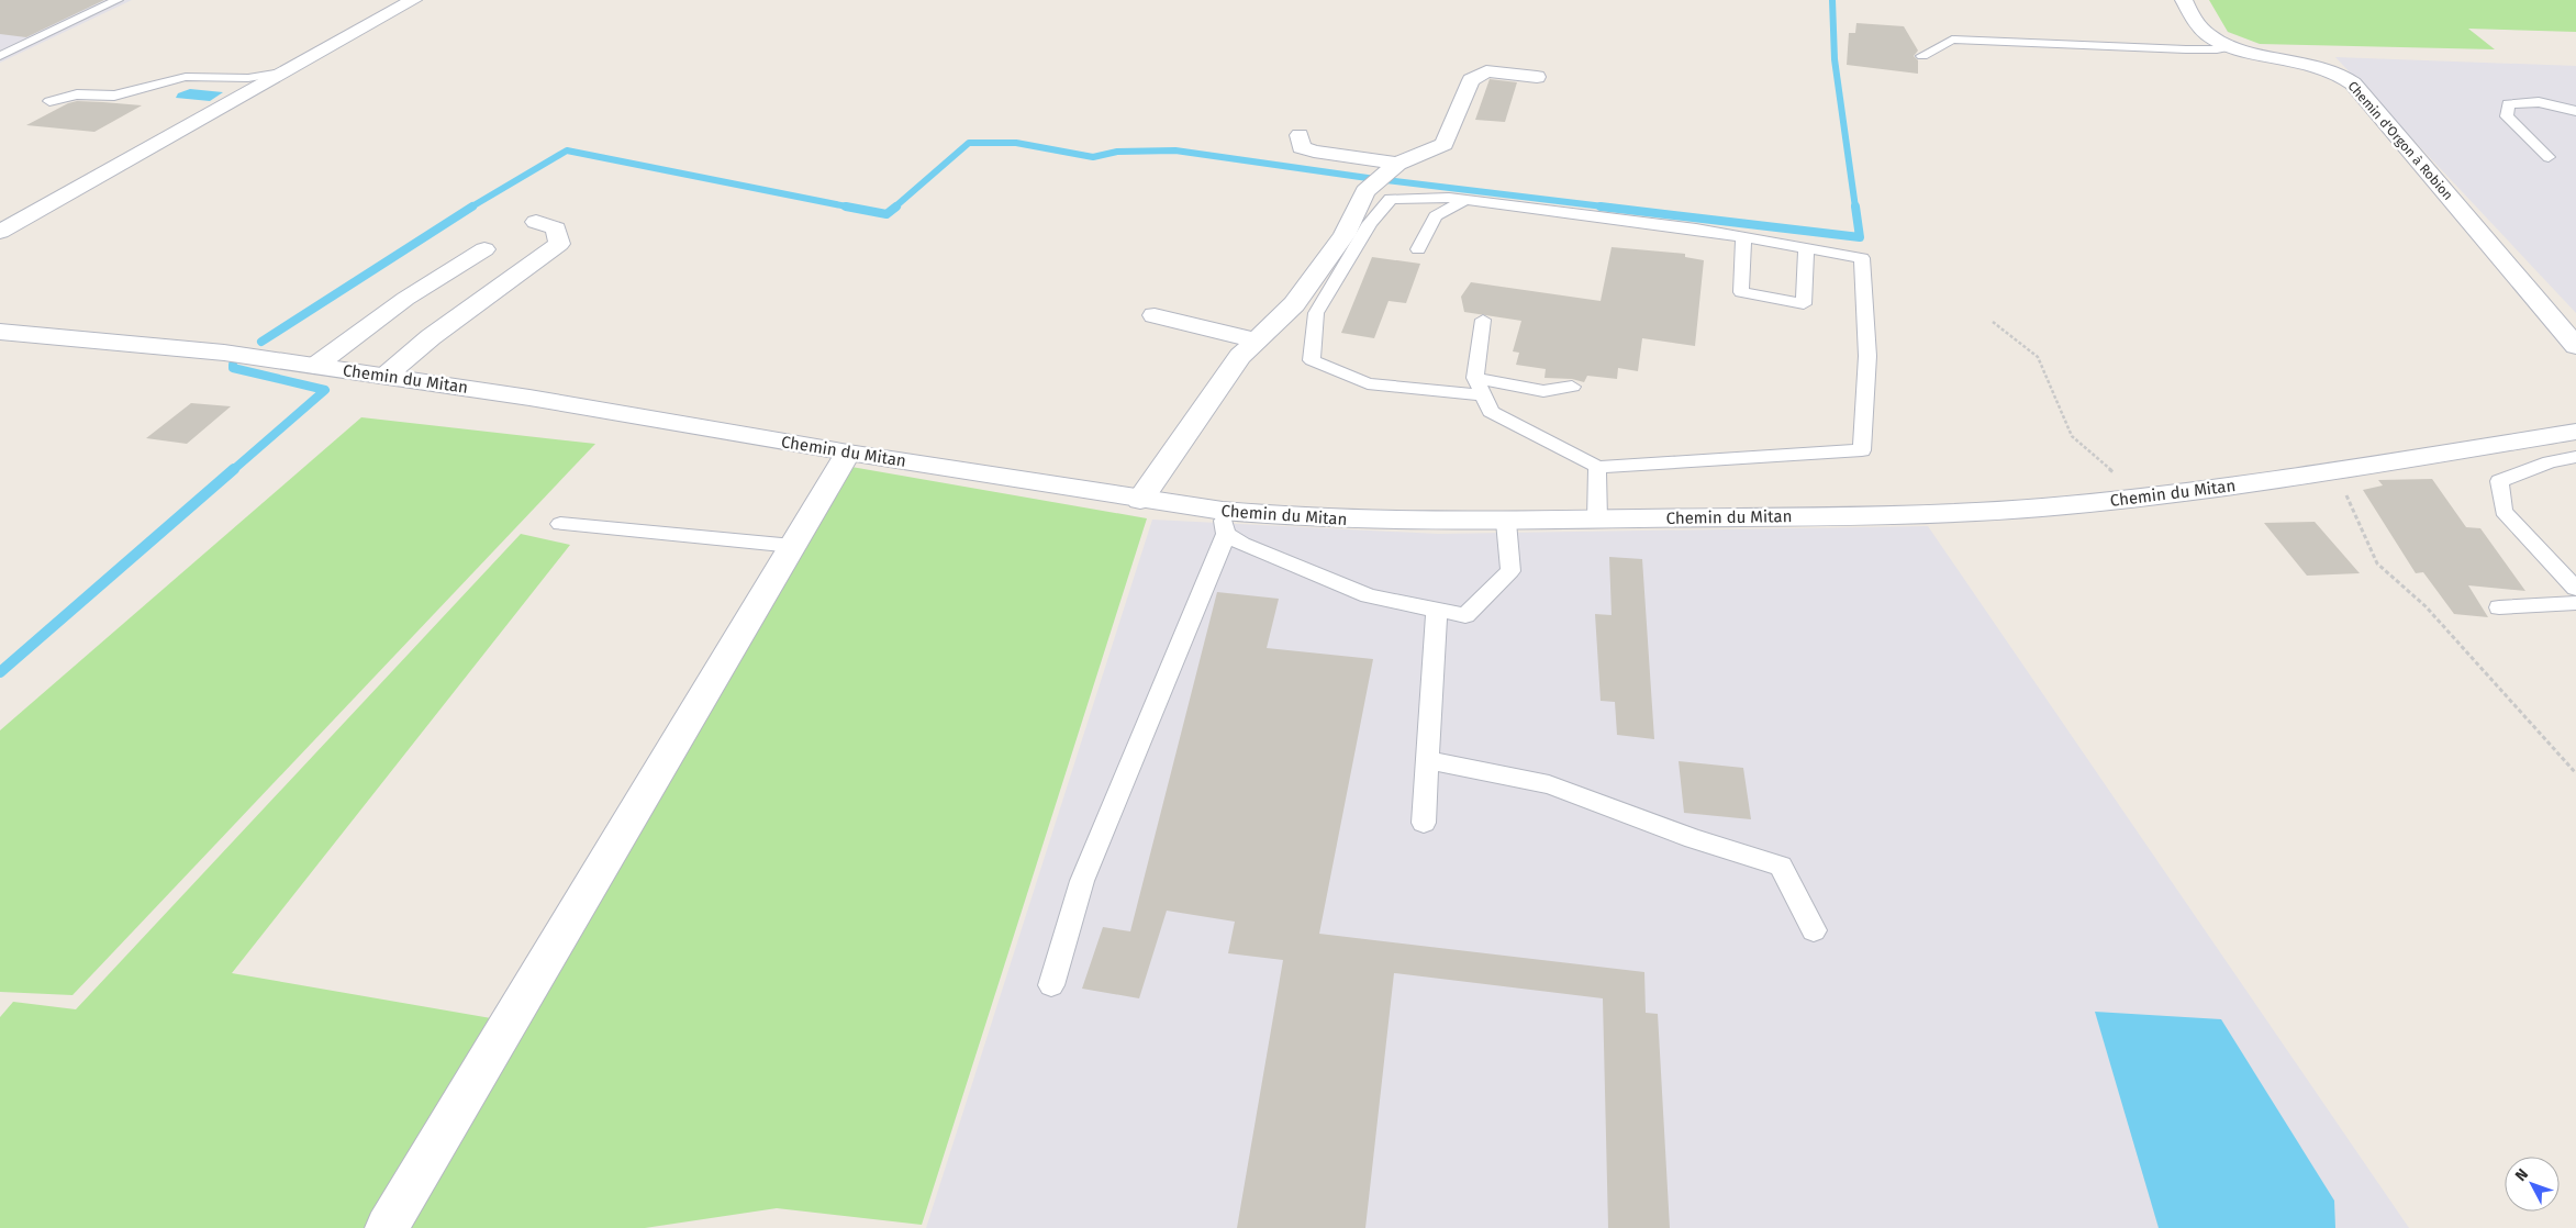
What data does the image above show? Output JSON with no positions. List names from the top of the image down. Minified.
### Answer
{"streets":{"street":["Chemin d'Orgon à Robion","Chemin du Mitan"]},"north":"top left"}
